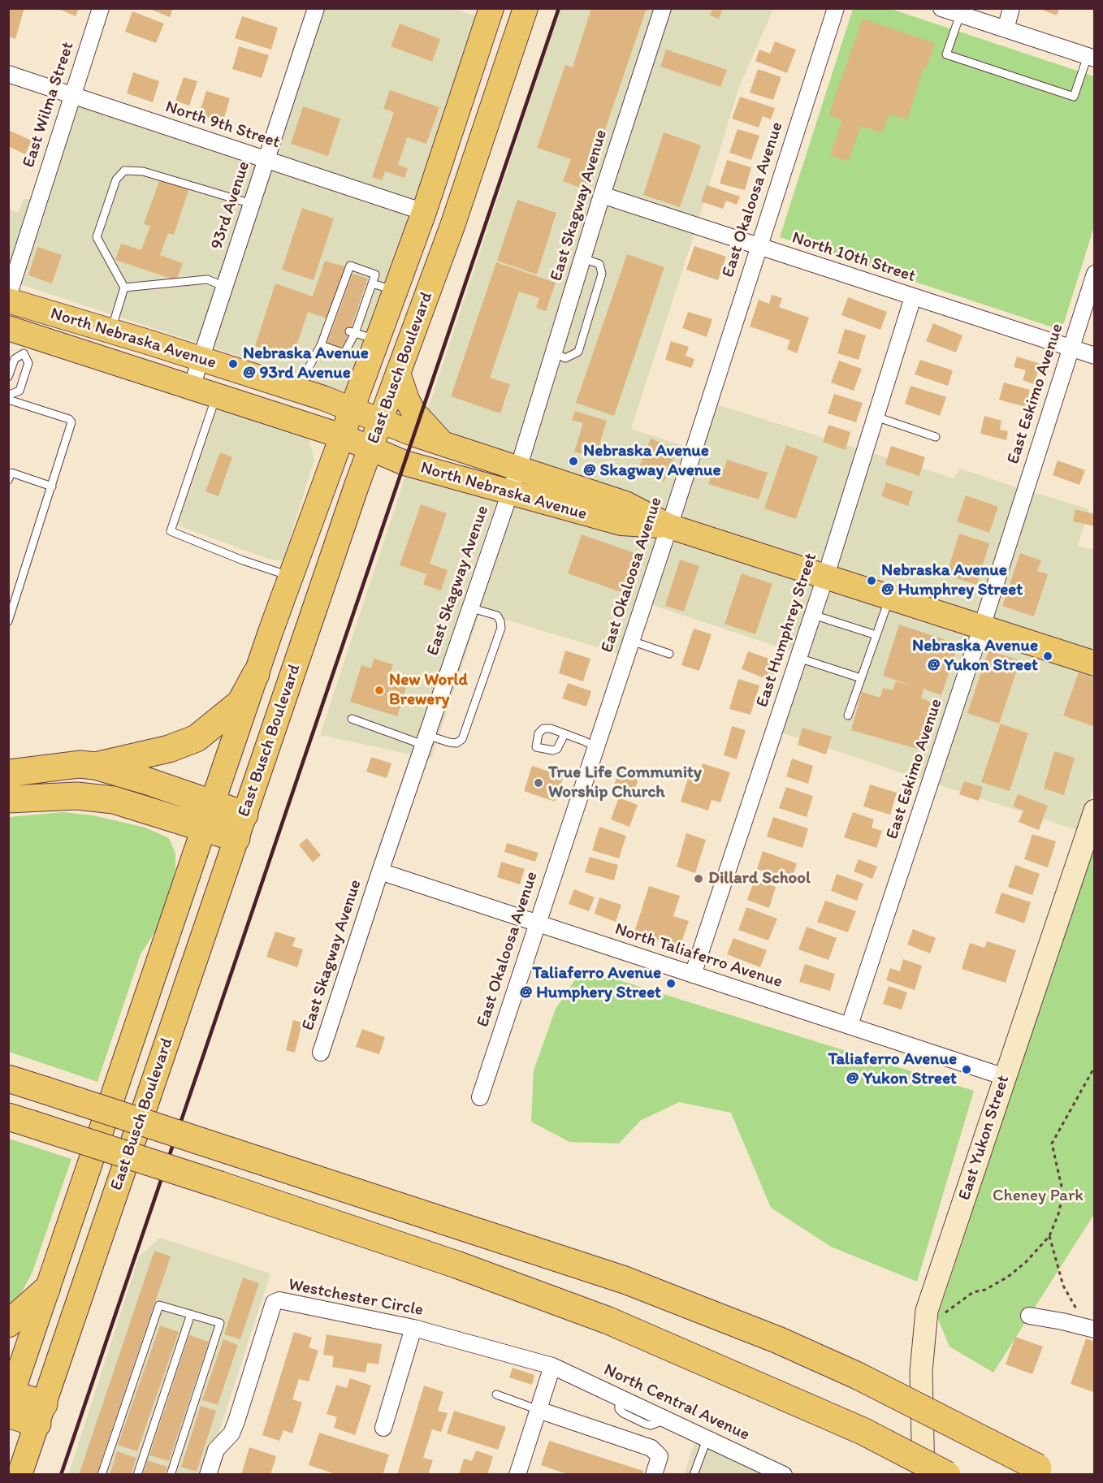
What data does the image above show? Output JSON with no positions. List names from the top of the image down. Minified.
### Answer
{"streets":{"main road":["North Nebraska Avenue","East Busch Boulevard"],"street":["East Wilma Street","North 9th Street","East Okaloosa Avenue","93rd Avenue","East Skagway Avenue","North 10th Street","East Eskimo Avenue","East Humphrey Street","North Taliaferro Avenue","East Yukon Street","Westchester Circle","North Central Avenue"]},"crossings":[["East Wilma Street","North 9th Street"],["North 9th Street","93rd Avenue"],["North 9th Street","East Busch Boulevard"],["East Okaloosa Avenue","North 10th Street"],["East Okaloosa Avenue","North Nebraska Avenue"],["East Okaloosa Avenue","North Taliaferro Avenue"],["93rd Avenue","North Nebraska Avenue"],["East Skagway Avenue","North 10th Street"],["East Skagway Avenue","North Nebraska Avenue"],["East Skagway Avenue","North Taliaferro Avenue"],["North 10th Street","East Eskimo Avenue"],["North 10th Street","East Humphrey Street"],["North Nebraska Avenue","East Busch Boulevard"],["North Nebraska Avenue","East Eskimo Avenue"],["North Nebraska Avenue","East Humphrey Street"],["East Eskimo Avenue","North Taliaferro Avenue"],["East Humphrey Street","North Taliaferro Avenue"],["North Taliaferro Avenue","East Yukon Street"],["Westchester Circle","North Central Avenue"]],"parks":["Cheney Park"],"places":["Nebraska Avenue @ 93rd Avenue","Nebraska Avenue @ Skagway Avenue","Nebraska Avenue @ Humphrey Street","Nebraska Avenue @ Yukon Street","New World Brewery","True Life Community Worship Church","Dillard School","Taliaferro Avenue @ Humphery Street","Taliaferro Avenue @ Yukon Street"]}
